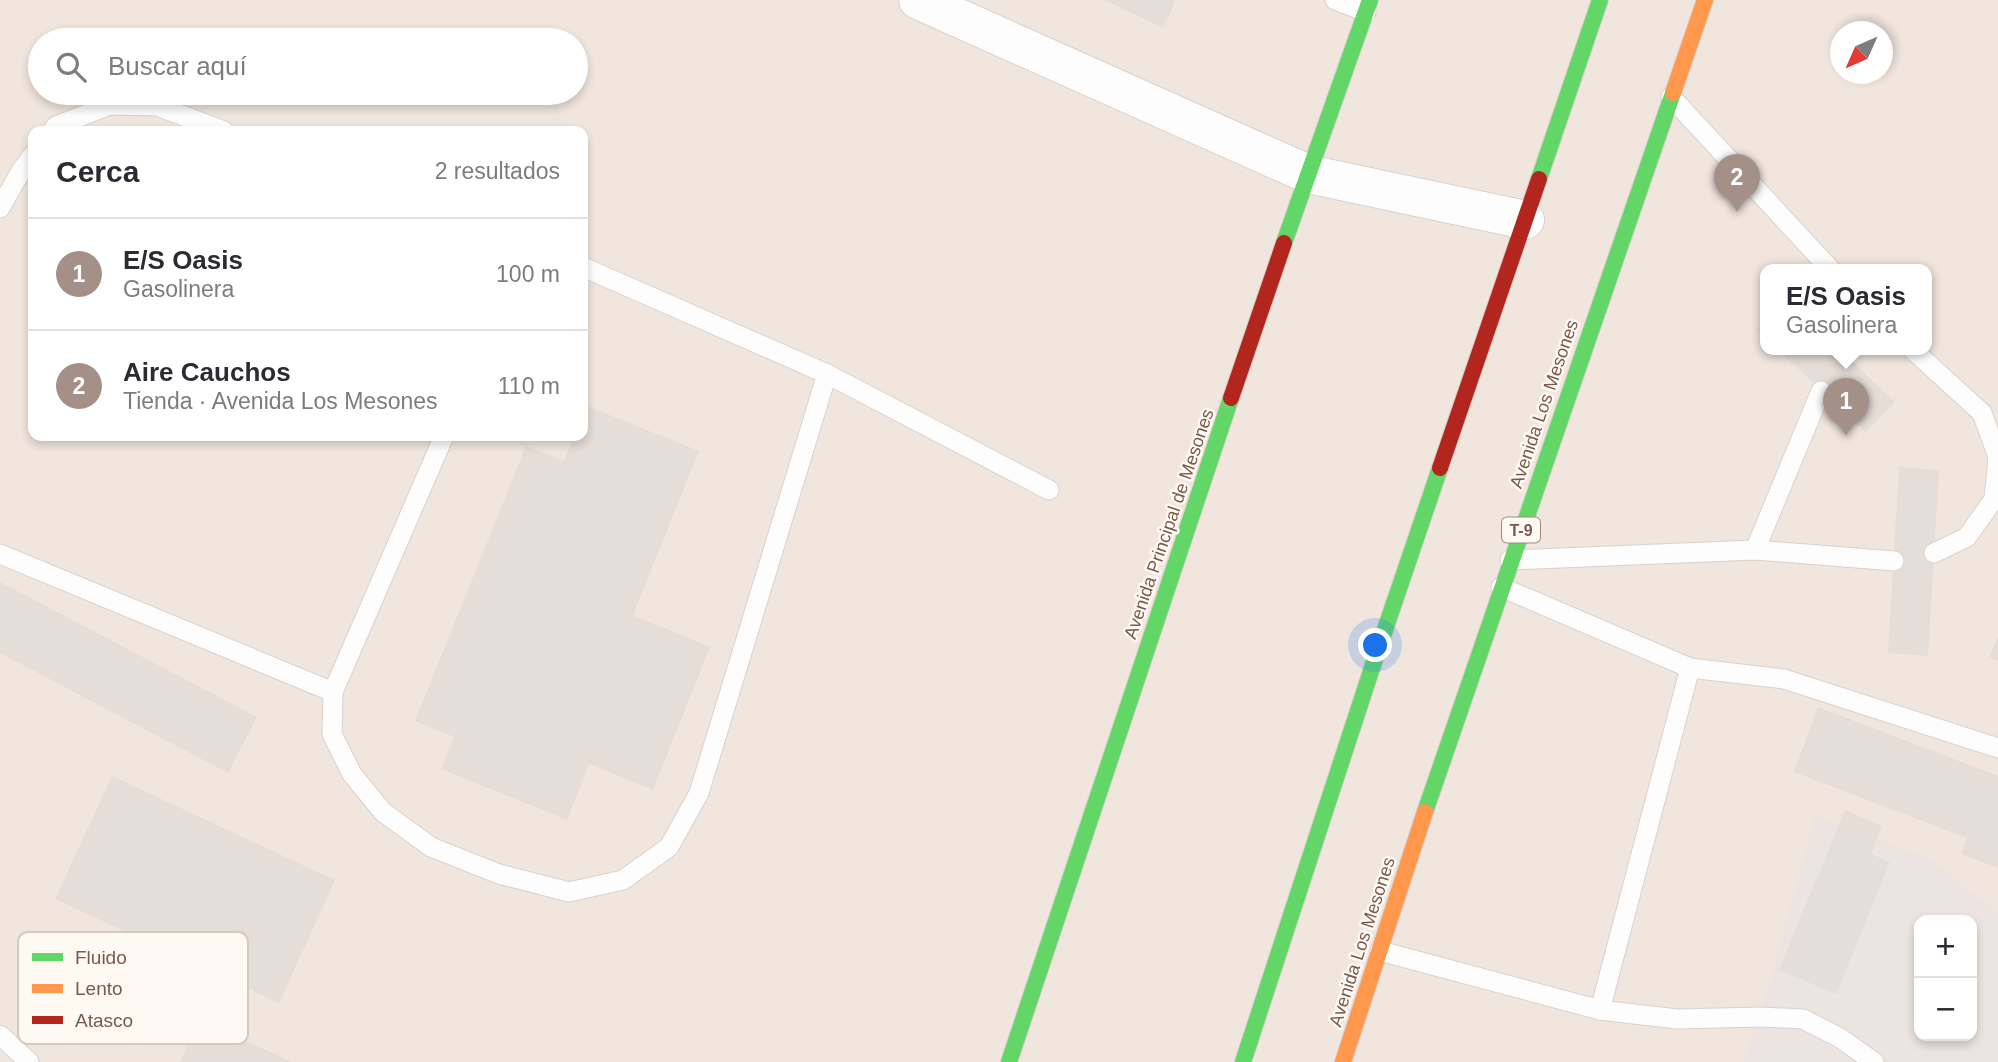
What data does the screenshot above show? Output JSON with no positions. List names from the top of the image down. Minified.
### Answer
{"streets":{"main road":["Avenida Los Mesones","Avenida Principal de Mesones","T-9"]},"legend":["Fluido","Lento","Atasco"],"north":"bottom left","page":{"search":"Buscar aquí","heading":["Cerca","2 resultados"],"pins":["2","1"],"list":[{"mark":"1","name":"E/S Oasis","note":"Gasolinera","value":"100 m"},{"mark":"2","name":"Aire Cauchos","note":"Tienda · Avenida Los Mesones","value":"110 m"}],"popup":["E/S Oasis","Gasolinera"],"map_buttons":["+","−"]}}
